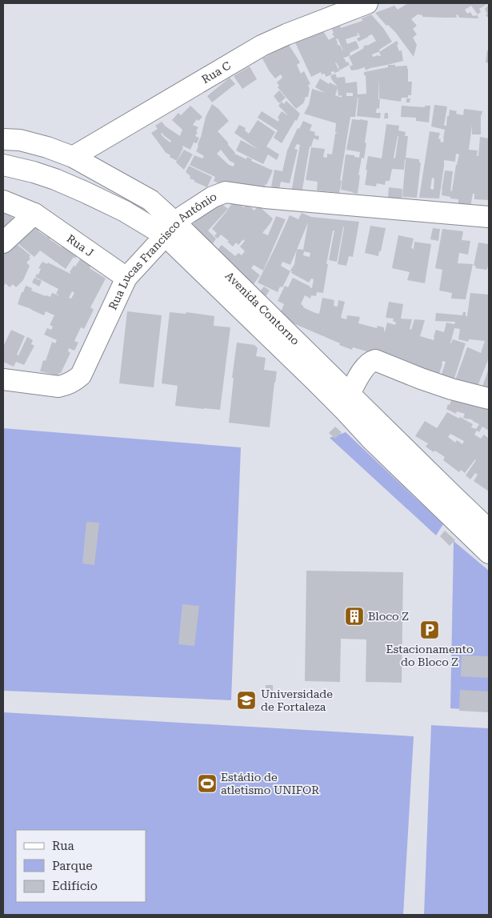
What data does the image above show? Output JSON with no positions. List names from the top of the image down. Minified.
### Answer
{"streets":{"street":["Rua C","Rua J","Rua Lucas Francisco Antônio","Avenida Contorno"]},"crossings":[["Rua C","Avenida Contorno"],["Rua J","Rua Lucas Francisco Antônio"],["Rua Lucas Francisco Antônio","Avenida Contorno"]],"places":{"building":["Bloco Z"],"parking":["Estacionamento do Bloco Z"],"school or university":["Universidade de Fortaleza"],"sports":["Estádio de atletismo UNIFOR"]},"legend":["Rua","Parque","Edifício"]}
